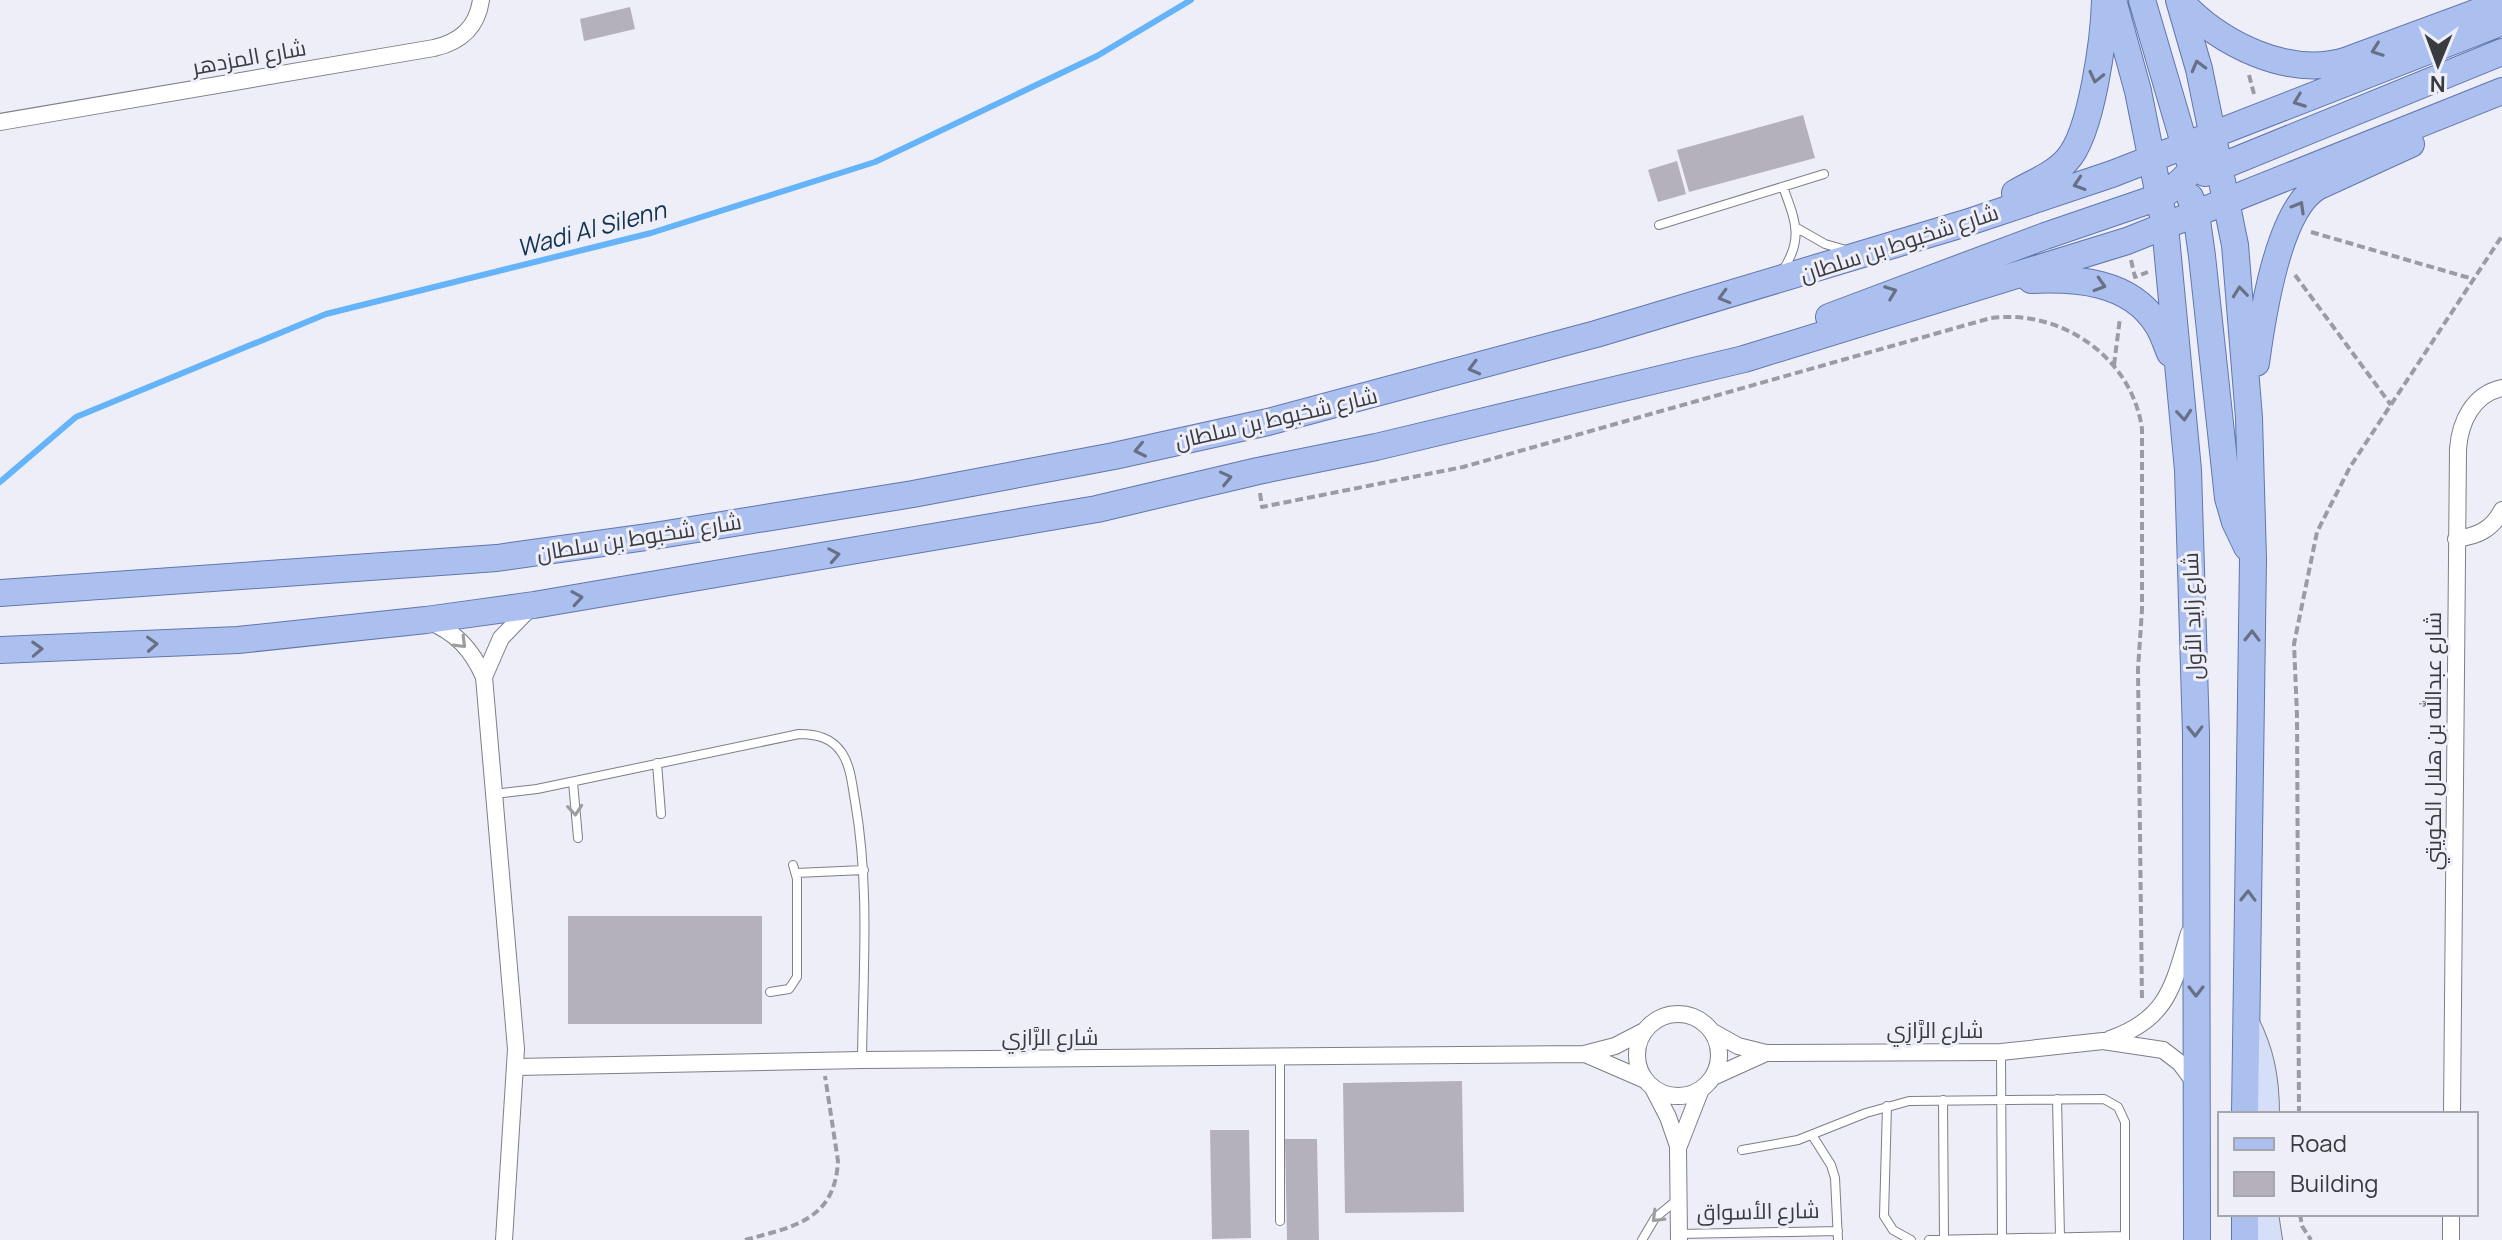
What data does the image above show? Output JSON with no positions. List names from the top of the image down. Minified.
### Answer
{"streets":{"main road":["شارع شخبوط بن سلطان","شارع زايد الأول"],"street":["شارع المزدهر","شارع عبدالله بن هلال الكويتي","شارع الرَّازِي","شارع الأسواق"]},"crossings":[["شارع شخبوط بن سلطان","شارع زايد الأول"],["شارع زايد الأول","شارع الرَّازِي"],["شارع الرَّازِي","شارع الأسواق"]],"water":["Wadi Al Silenn"],"legend":["Road","Building"],"north":"bottom"}
